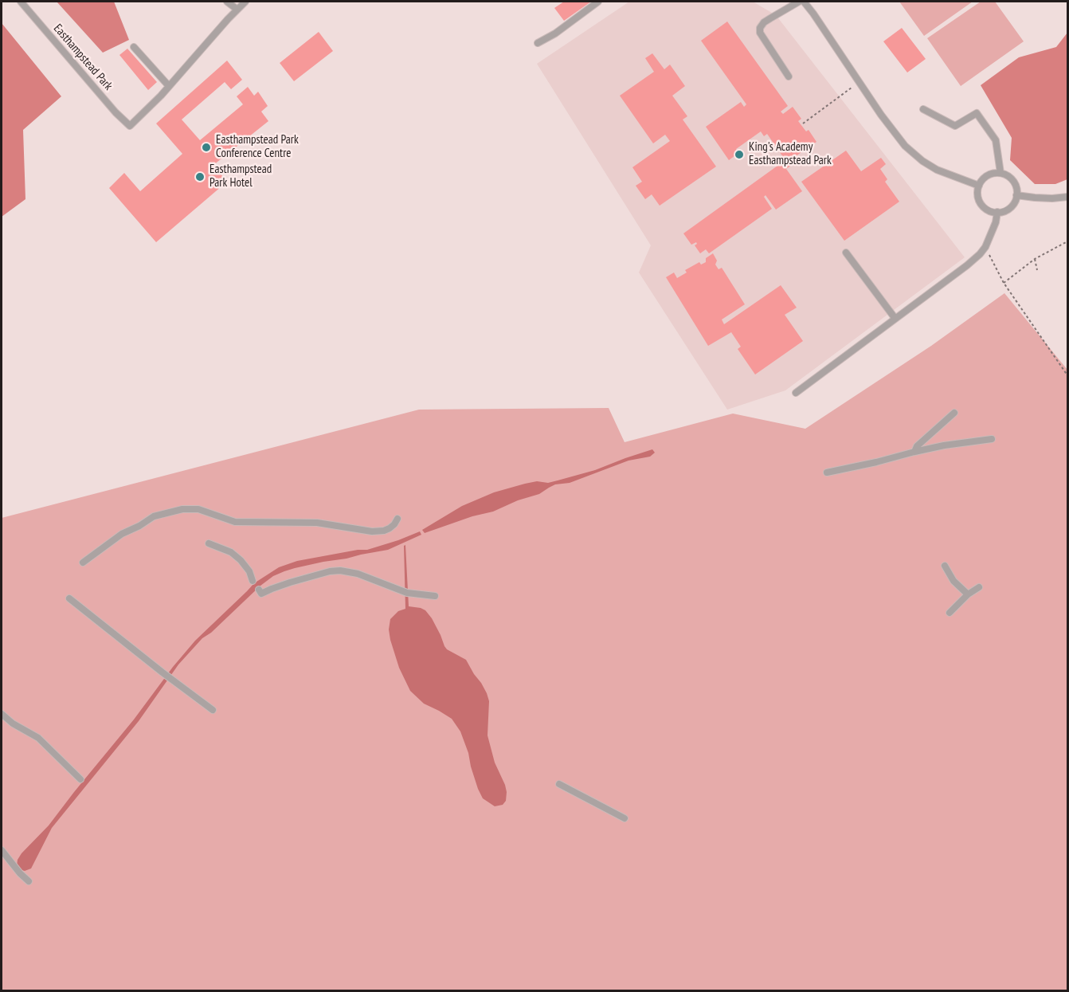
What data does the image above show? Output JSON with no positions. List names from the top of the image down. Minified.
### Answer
{"streets":{"lane":["Easthampstead Park"]},"places":["Easthampstead Park Conference Centre","King's Academy Easthampstead Park","Easthampstead Park Hotel"]}
